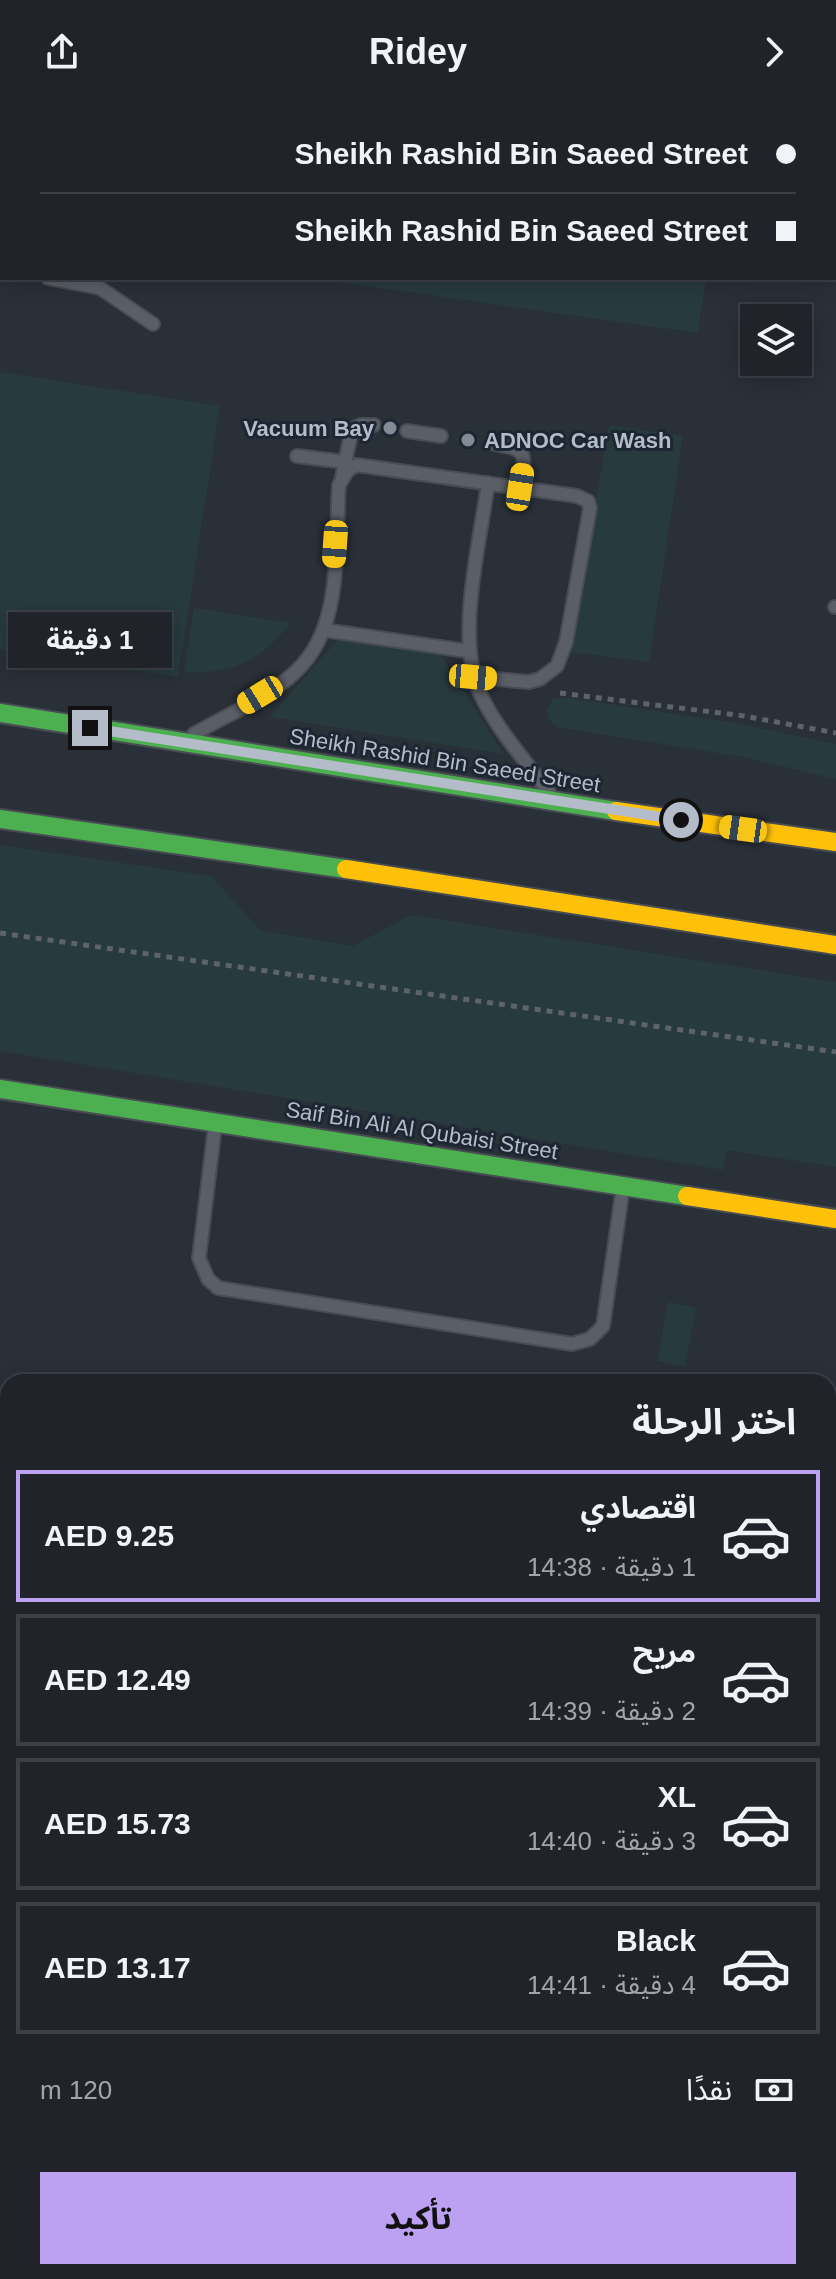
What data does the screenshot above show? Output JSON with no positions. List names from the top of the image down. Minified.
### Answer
{"streets":{"main road":["Sheikh Rashid Bin Saeed Street","Saif Bin Ali Al Qubaisi Street"]},"places":["Vacuum Bay","ADNOC Car Wash"],"page":{"header":"Ridey","banner":["Sheikh Rashid Bin Saeed Street","Sheikh Rashid Bin Saeed Street"],"bubble":"1 دقيقة","heading":"اختر الرحلة","list":[{"name":"اقتصادي","note":"1 دقيقة · 14:38","value":"AED 9.25"},{"name":"مريح","note":"2 دقيقة · 14:39","value":"AED 12.49"},{"name":"XL","note":"3 دقيقة · 14:40","value":"AED 15.73"},{"name":"Black","note":"4 دقيقة · 14:41","value":"AED 13.17"}],"pay":["نقدًا","120 m"],"buttons":"تأكيد"}}
